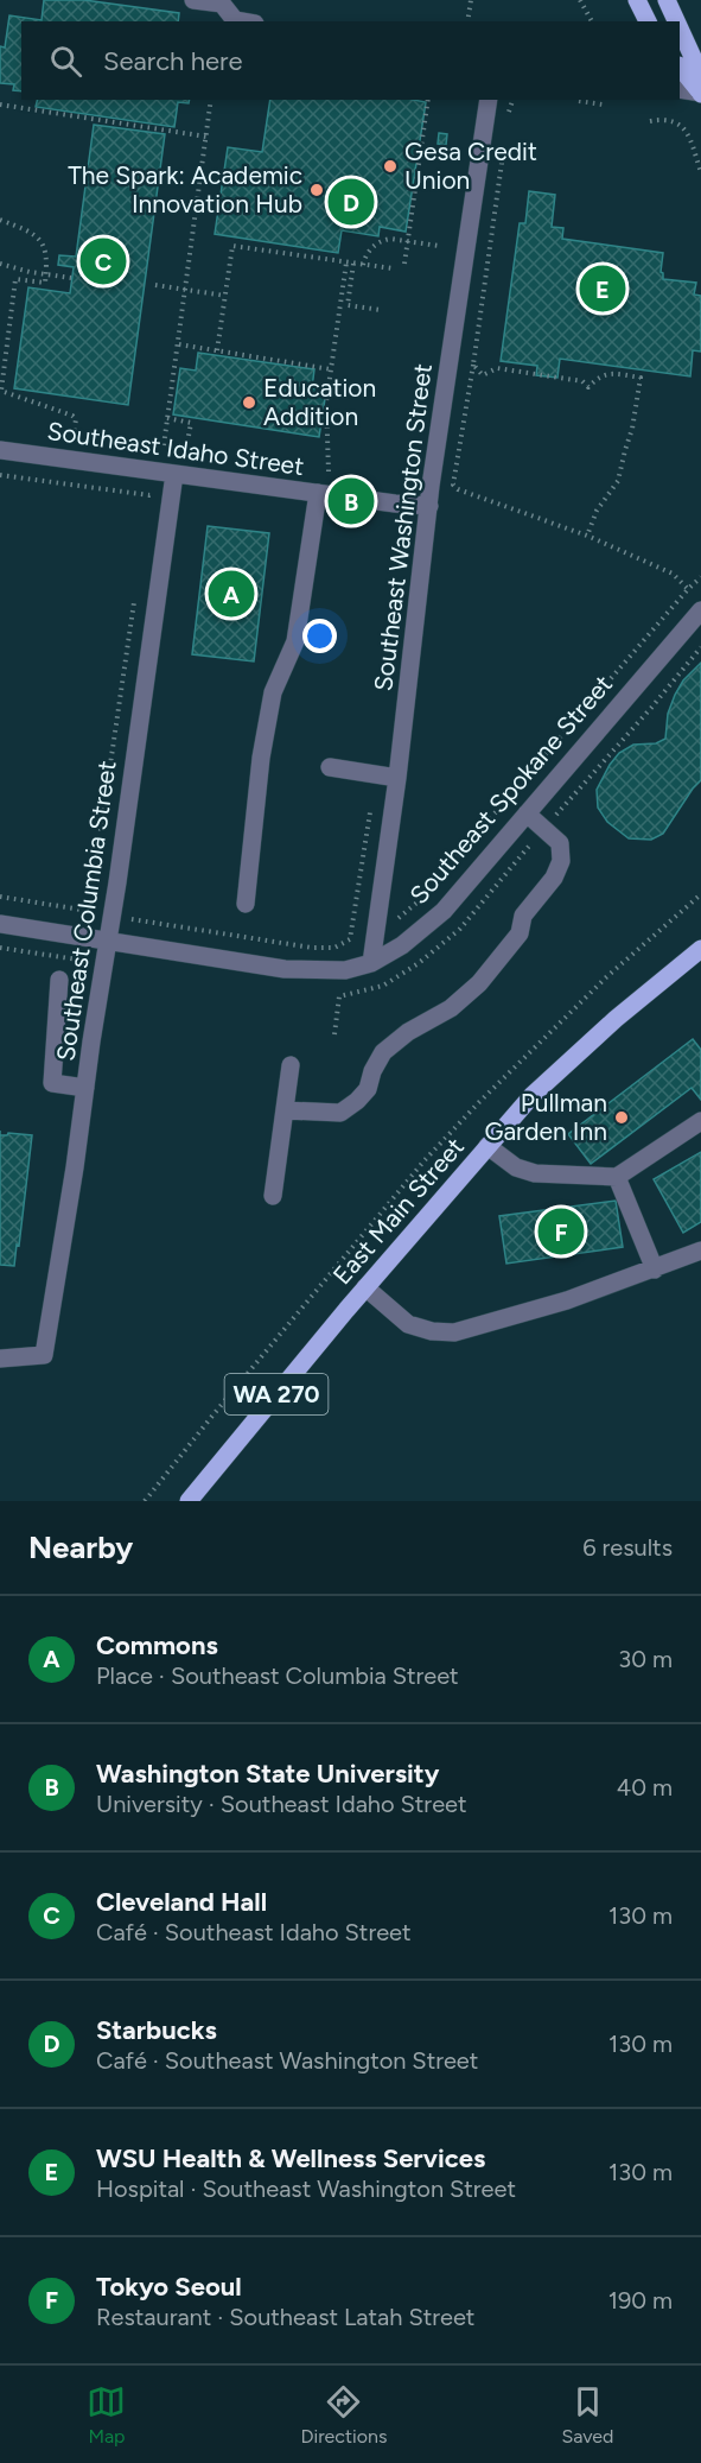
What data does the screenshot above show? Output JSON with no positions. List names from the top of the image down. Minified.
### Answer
{"streets":{"main road":["East Main Street","WA 270"],"street":["Southeast Idaho Street","Southeast Washington Street","Southeast Spokane Street","Southeast Columbia Street"]},"crossings":[["Southeast Idaho Street","Southeast Washington Street"],["Southeast Idaho Street","Southeast Columbia Street"],["Southeast Washington Street","Southeast Spokane Street"],["Southeast Spokane Street","Southeast Columbia Street"]],"places":["Gesa Credit Union","The Spark: Academic Innovation Hub","Education Addition","Pullman Garden Inn"],"page":{"search":"Search here","pins":["D","C","E","B","A","F"],"heading":["Nearby","6 results"],"list":[{"mark":"A","name":"Commons","note":"Place · Southeast Columbia Street","value":"30 m"},{"mark":"B","name":"Washington State University","note":"University · Southeast Idaho Street","value":"40 m"},{"mark":"C","name":"Cleveland Hall","note":"Café · Southeast Idaho Street","value":"130 m"},{"mark":"D","name":"Starbucks","note":"Café · Southeast Washington Street","value":"130 m"},{"mark":"E","name":"WSU Health & Wellness Services","note":"Hospital · Southeast Washington Street","value":"130 m"},{"mark":"F","name":"Tokyo Seoul","note":"Restaurant · Southeast Latah Street","value":"190 m"}],"nav":["Map","Directions","Saved"]}}
